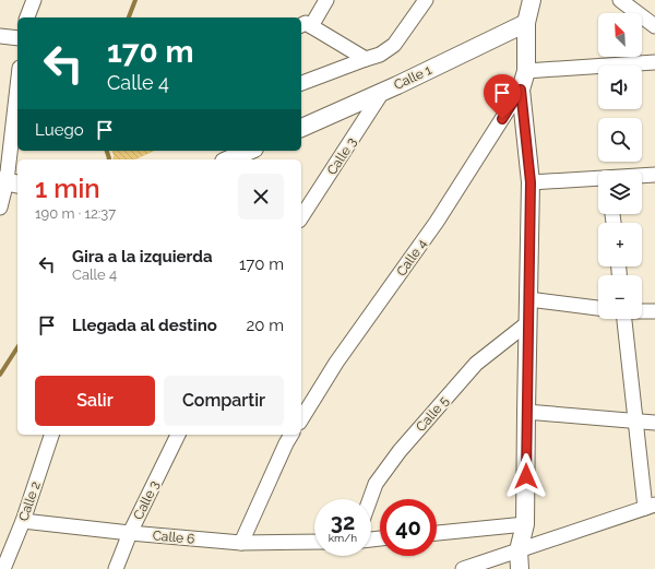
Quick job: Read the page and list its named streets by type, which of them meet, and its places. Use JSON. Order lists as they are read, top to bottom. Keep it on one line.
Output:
{"streets":{"street":["Calle 1","Calle 3","Calle 4","Calle 5","Calle 2","Calle 6"]},"crossings":[["Calle 1","Calle 3"],["Calle 3","Calle 6"],["Calle 2","Calle 6"]],"north":"top left","page":{"map_buttons":["+","−"],"turn":["170 m","Calle 4"],"then":"Luego","heading":["1 min","190 m · 12:37"],"list":[{"name":"Gira a la izquierda","note":"Calle 4","value":"170 m"},{"name":"Llegada al destino","value":"20 m"}],"buttons":["Salir","Compartir"],"speed":"32 km/h","limit":"40"}}
